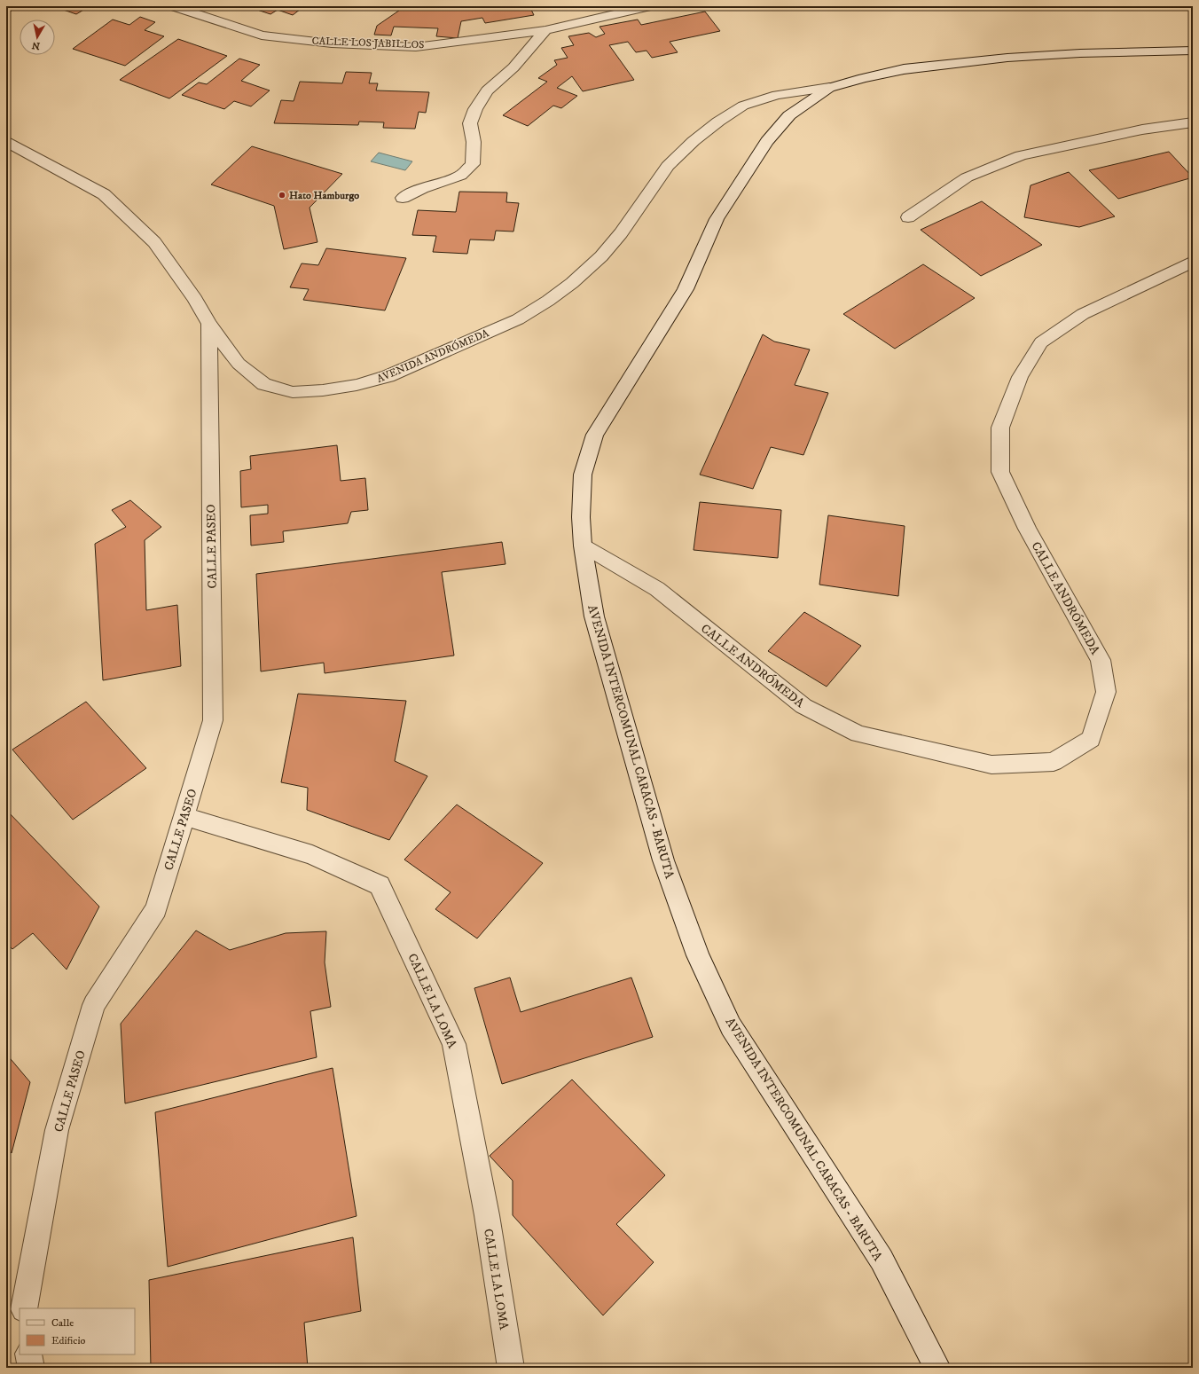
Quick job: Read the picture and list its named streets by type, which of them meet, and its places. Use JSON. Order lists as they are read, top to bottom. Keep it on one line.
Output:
{"streets":{"street":["CALLE LOS JABILLOS","AVENIDA ANDRÓMEDA","CALLE PASEO","CALLE ANDRÓMEDA","AVENIDA INTERCOMUNAL CARACAS - BARUTA","CALLE LA LOMA"]},"crossings":[["AVENIDA ANDRÓMEDA","CALLE PASEO"],["AVENIDA ANDRÓMEDA","AVENIDA INTERCOMUNAL CARACAS - BARUTA"],["CALLE PASEO","CALLE LA LOMA"],["CALLE ANDRÓMEDA","AVENIDA INTERCOMUNAL CARACAS - BARUTA"]],"places":["Hato Hamburgo"],"legend":["Calle","Edificio"],"north":"bottom"}
